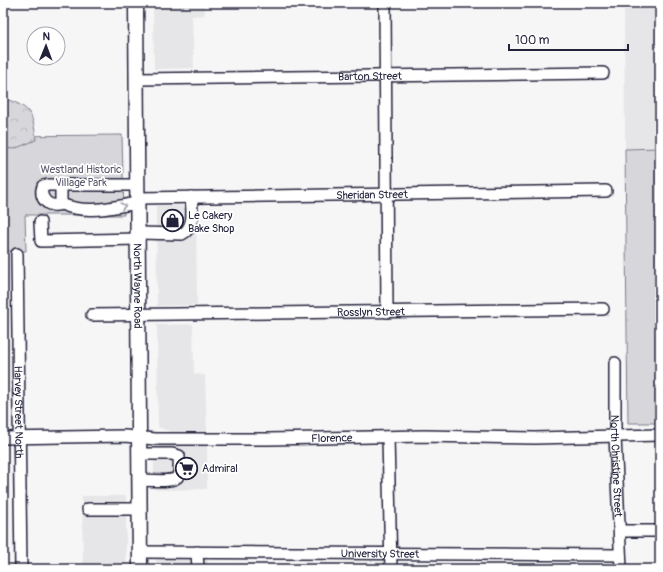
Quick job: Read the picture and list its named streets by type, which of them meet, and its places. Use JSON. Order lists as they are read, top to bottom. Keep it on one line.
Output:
{"streets":{"main road":["North Wayne Road"],"street":["Barton Street","Sheridan Street","Rosslyn Street","Harvey Street North","Florence","North Christine Street","University Street"]},"crossings":[["Barton Street","North Wayne Road"],["Sheridan Street","North Wayne Road"],["North Wayne Road","Rosslyn Street"],["North Wayne Road","Florence"],["North Wayne Road","University Street"],["Harvey Street North","Florence"],["Florence","North Christine Street"],["North Christine Street","University Street"]],"parks":["Westland Historic Village Park"],"places":{"shop":["Le Cakery Bake Shop"],"supermarket":["Admiral"]},"scale_bar":"100 m","north":"top"}
